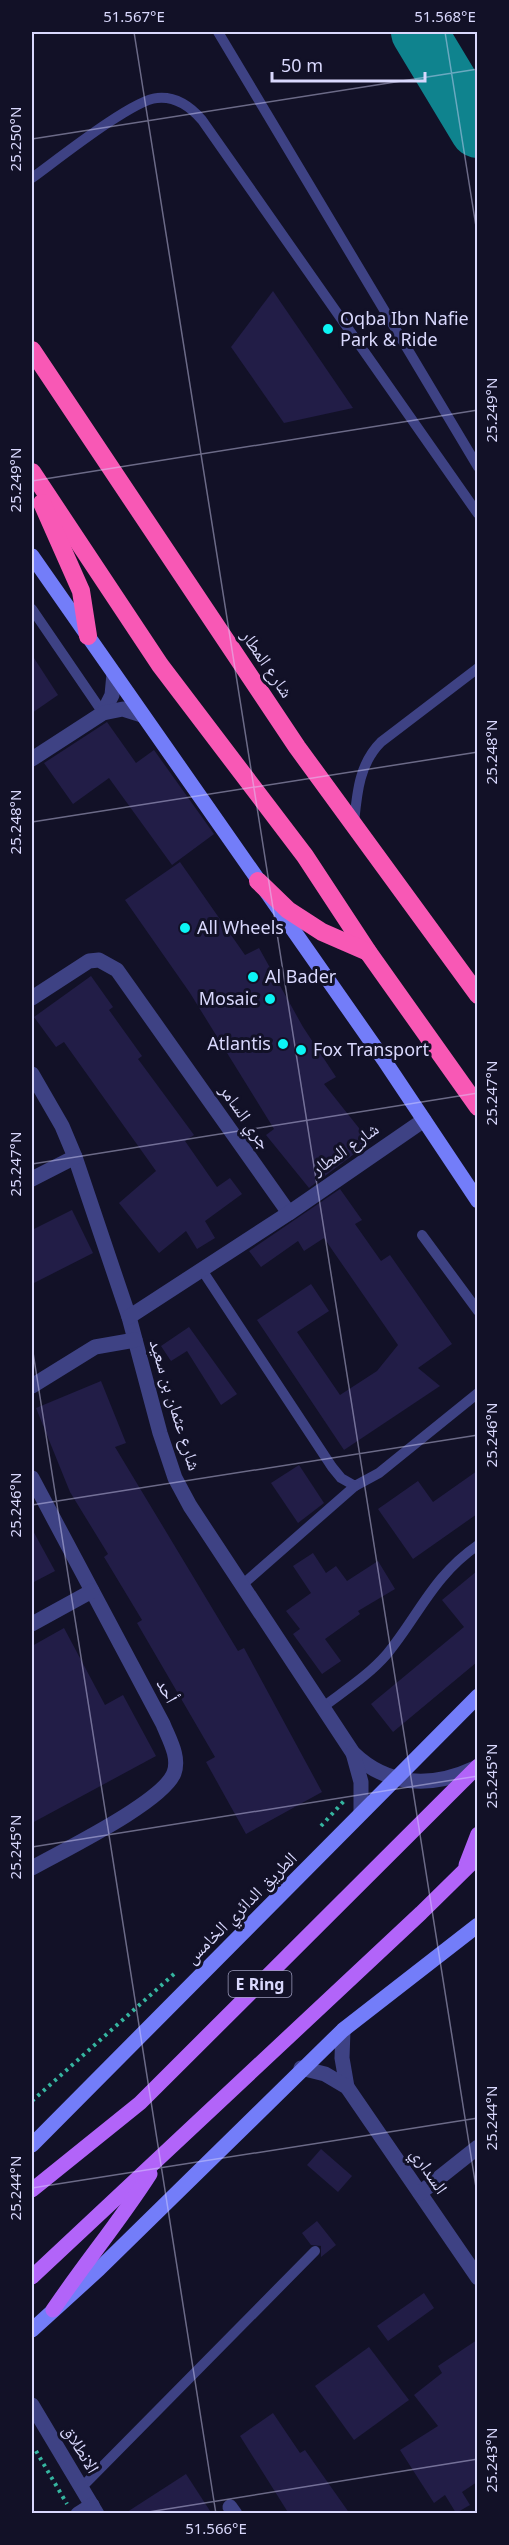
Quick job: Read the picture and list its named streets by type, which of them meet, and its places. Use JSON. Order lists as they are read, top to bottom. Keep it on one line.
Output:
{"streets":{"highway":["شارع المطار"],"main road":["E Ring"],"street":["جري السامر","شارع عثمان بن سعيد","أحد","الطريق الدائري الخامس","السداري","الانطلاق"]},"crossings":[["شارع المطار","جري السامر"],["شارع عثمان بن سعيد","الطريق الدائري الخامس"],["شارع عثمان بن سعيد","E Ring"]],"places":["Oqba Ibn Nafie Park & Ride","All Wheels","Al Bader","Mosaic","Atlantis","Fox Transport"],"scale_bar":"50 m","coordinates":["51.567°E","51.568°E","25.250°N","25.249°N","25.248°N","25.247°N","25.246°N","25.245°N","25.244°N","25.243°N","51.566°E"]}
